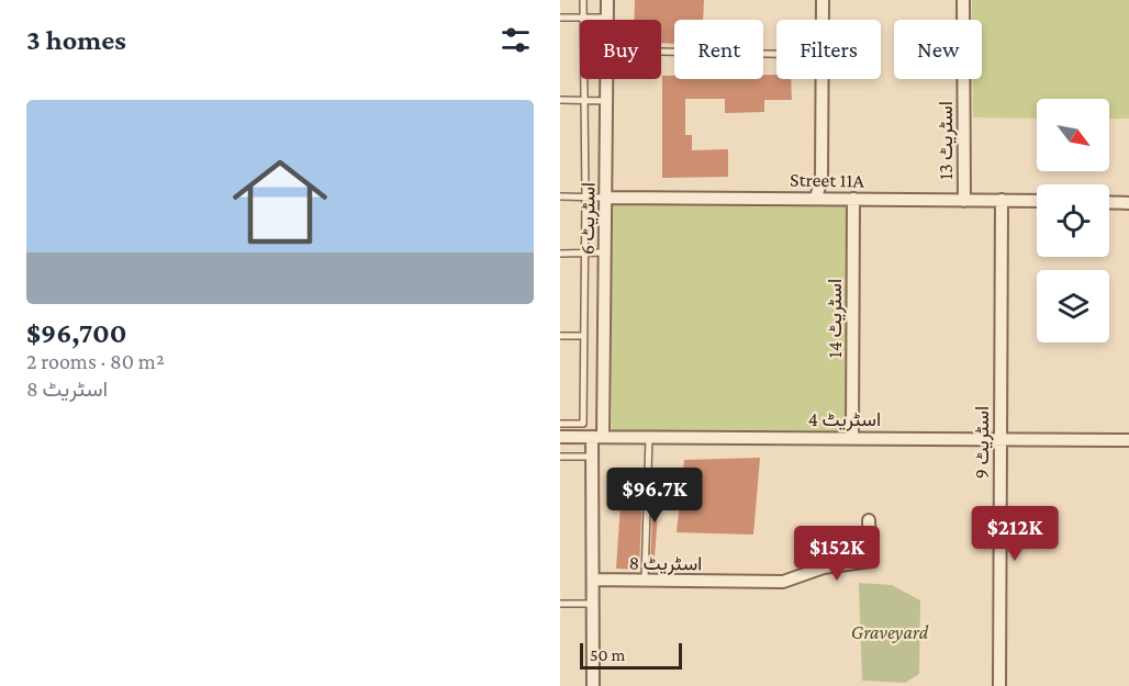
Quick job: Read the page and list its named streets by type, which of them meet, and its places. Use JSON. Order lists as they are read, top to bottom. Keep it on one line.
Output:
{"streets":{"street":["اسٹریٹ 13","Street 11A","اسٹریٹ 6","اسٹریٹ 14","اسٹریٹ 4","اسٹریٹ 9","اسٹریٹ 8"]},"crossings":[["اسٹریٹ 13","Street 11A"],["Street 11A","اسٹریٹ 6"],["Street 11A","اسٹریٹ 14"],["Street 11A","اسٹریٹ 9"],["اسٹریٹ 6","اسٹریٹ 4"],["اسٹریٹ 6","اسٹریٹ 8"],["اسٹریٹ 14","اسٹریٹ 4"],["اسٹریٹ 4","اسٹریٹ 9"]],"parks":["Graveyard"],"scale_bar":"50 m","north":"bottom right","page":{"heading":"3 homes","chip":["Buy","Rent","Filters","New"],"list":[{"name":"$96,700","note":"2 rooms · 80 m² · اسٹریٹ 8"}],"price":["$96.7K","$212K","$152K"],"scale":"50 m"}}
